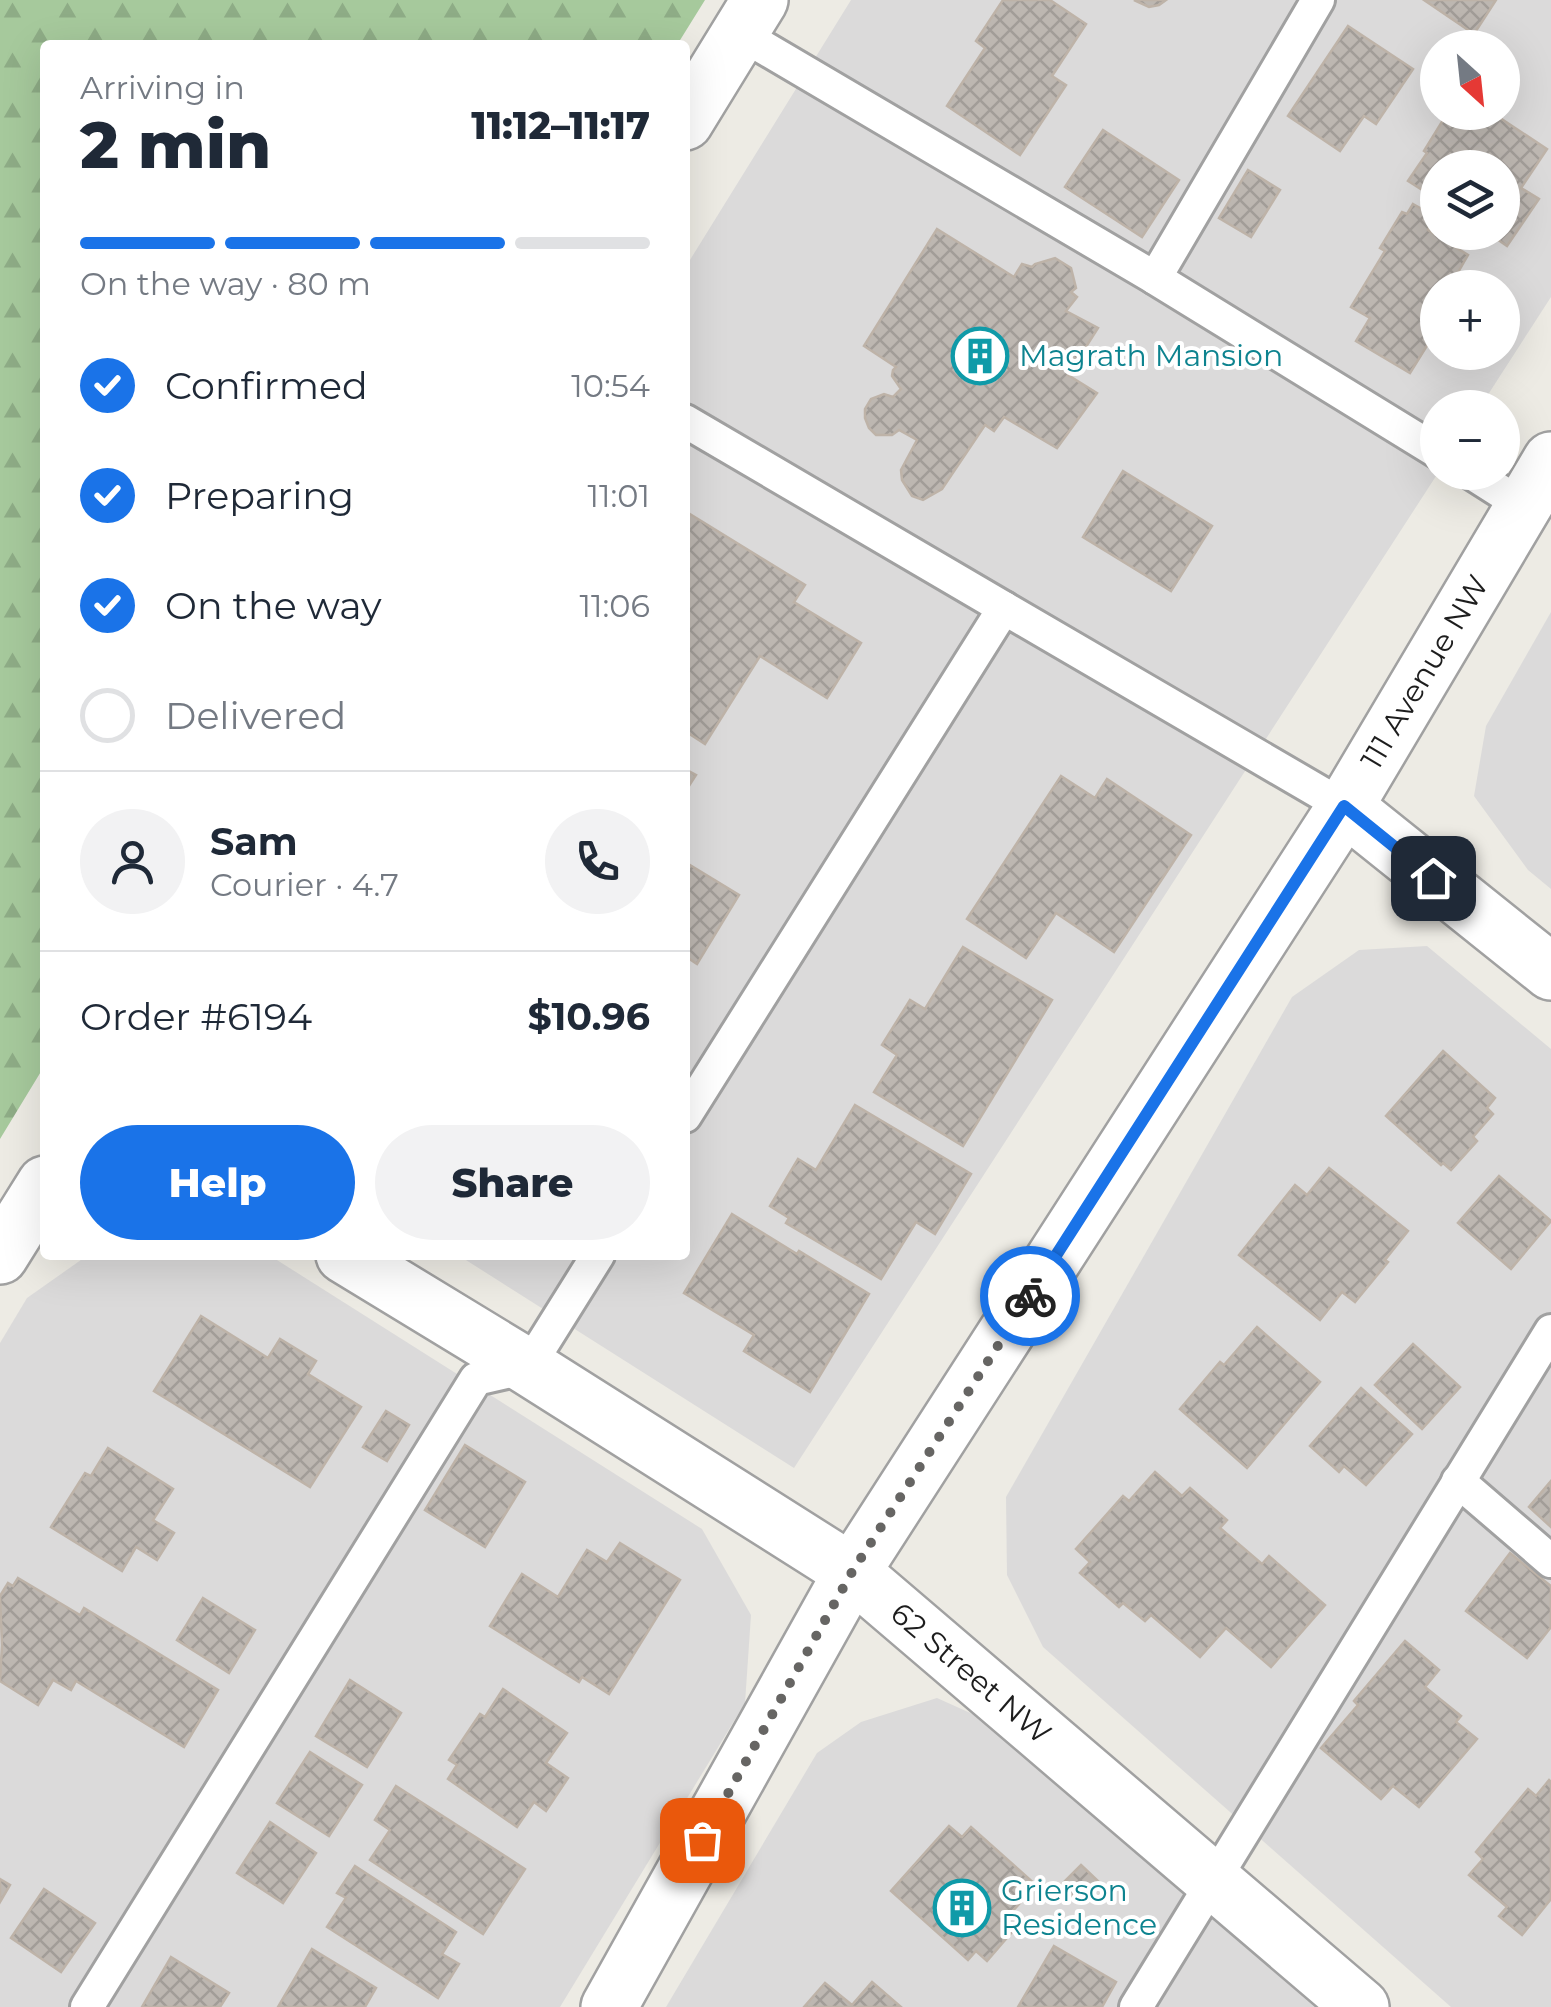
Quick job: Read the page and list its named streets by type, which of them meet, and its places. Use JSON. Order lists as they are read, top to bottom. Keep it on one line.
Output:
{"streets":{"street":["111 Avenue NW","62 Street NW"]},"crossings":[["111 Avenue NW","62 Street NW"]],"places":{"building":["Magrath Mansion","Grierson Residence"]},"north":"bottom right","page":{"map_buttons":["+","−"],"heading":["2 min","Arriving in","11:12–11:17"],"panel":["Sam","Courier · 4.7","Order #6194","$10.96"],"bar":"On the way · 80 m","list":[["Confirmed","10:54"],["Preparing","11:01"],["On the way","11:06"],"Delivered"],"buttons":["Help","Share"]}}
